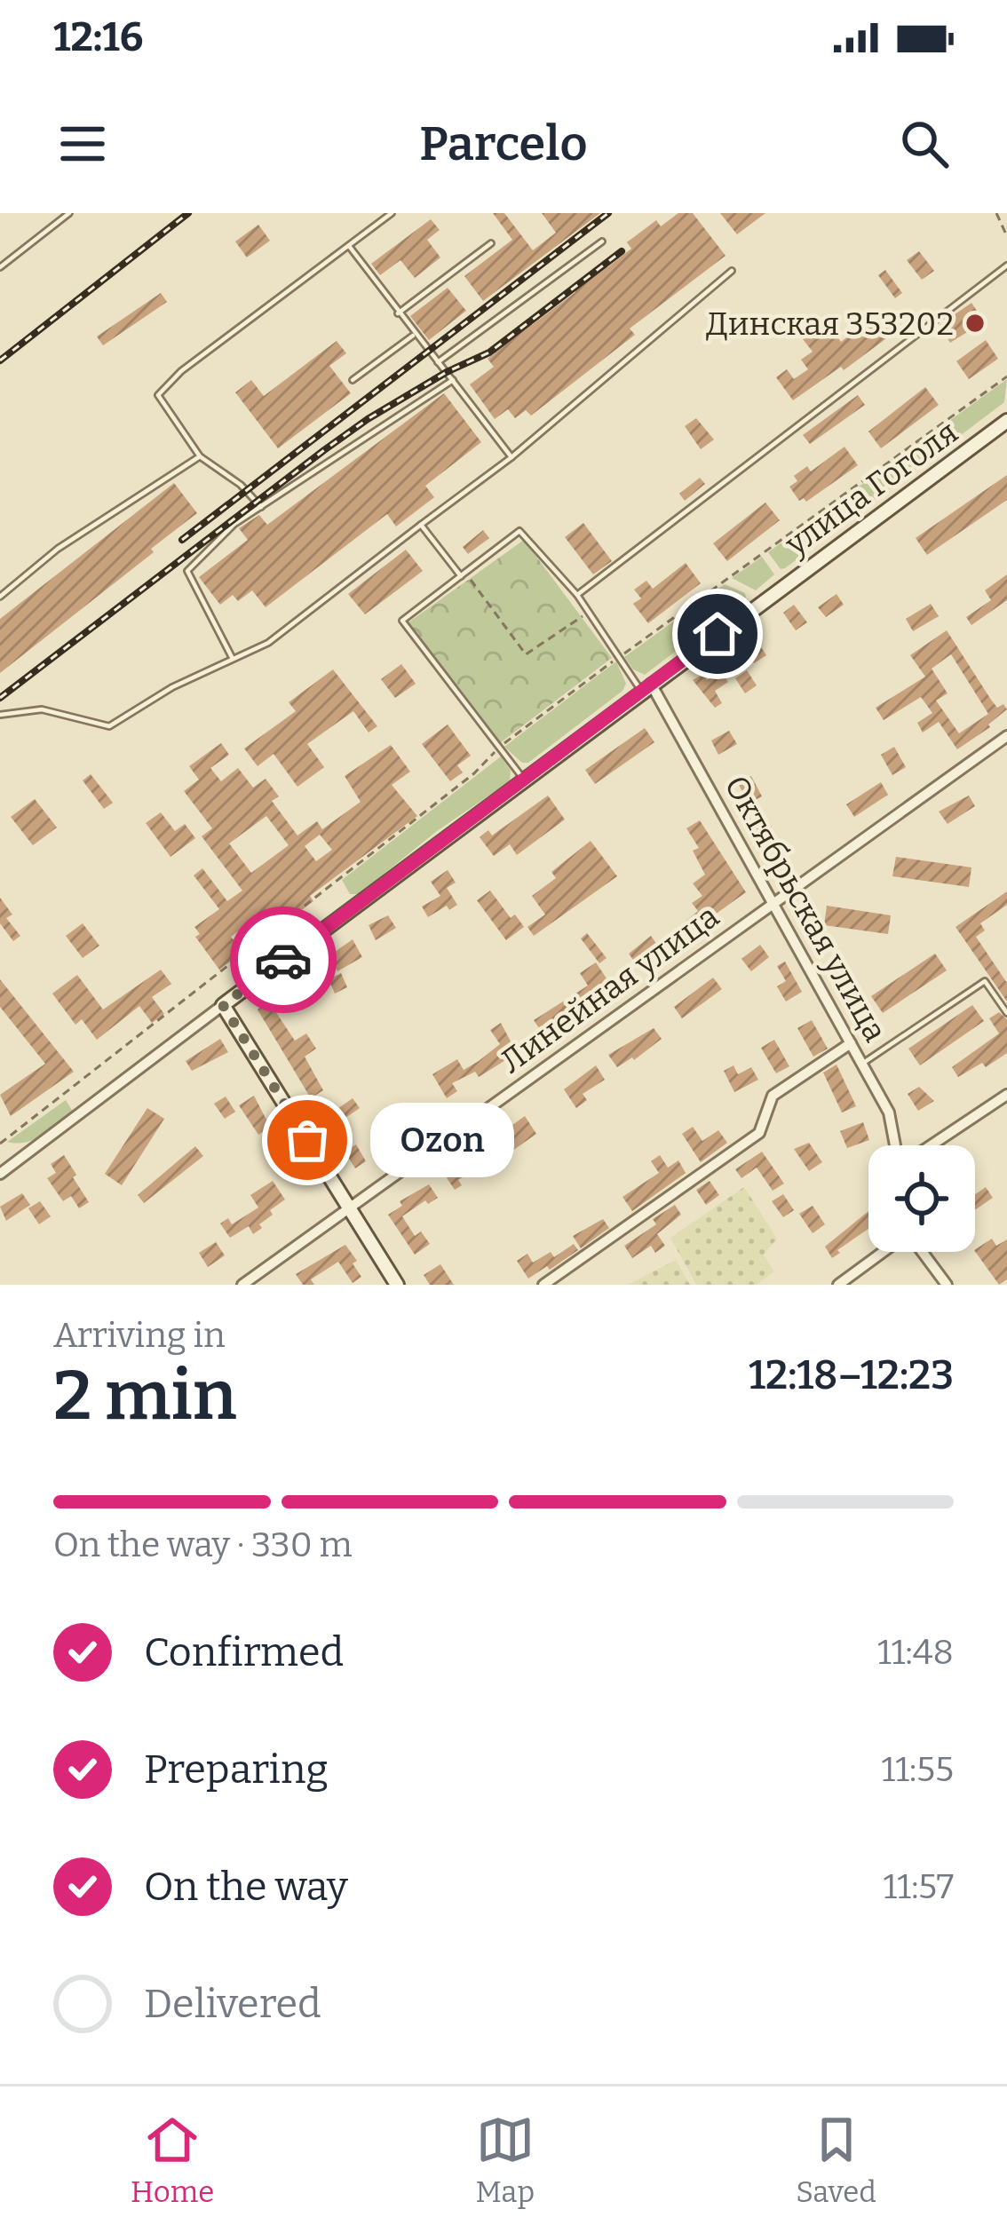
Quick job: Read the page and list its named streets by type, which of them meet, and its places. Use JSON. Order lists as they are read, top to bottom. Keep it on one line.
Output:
{"streets":{"street":["улица Гоголя","Октябрьская улица","Линейная улица"]},"crossings":[["улица Гоголя","Октябрьская улица"],["Октябрьская улица","Линейная улица"]],"places":["Динская 353202","Ozon"],"page":{"status":"12:16","header":"Parcelo","bubble":"Ozon","heading":["2 min","Arriving in","12:18–12:23"],"bar":"On the way · 330 m","list":[["Confirmed","11:48"],["Preparing","11:55"],["On the way","11:57"],"Delivered"],"tabs":["Home","Map","Saved"]}}
